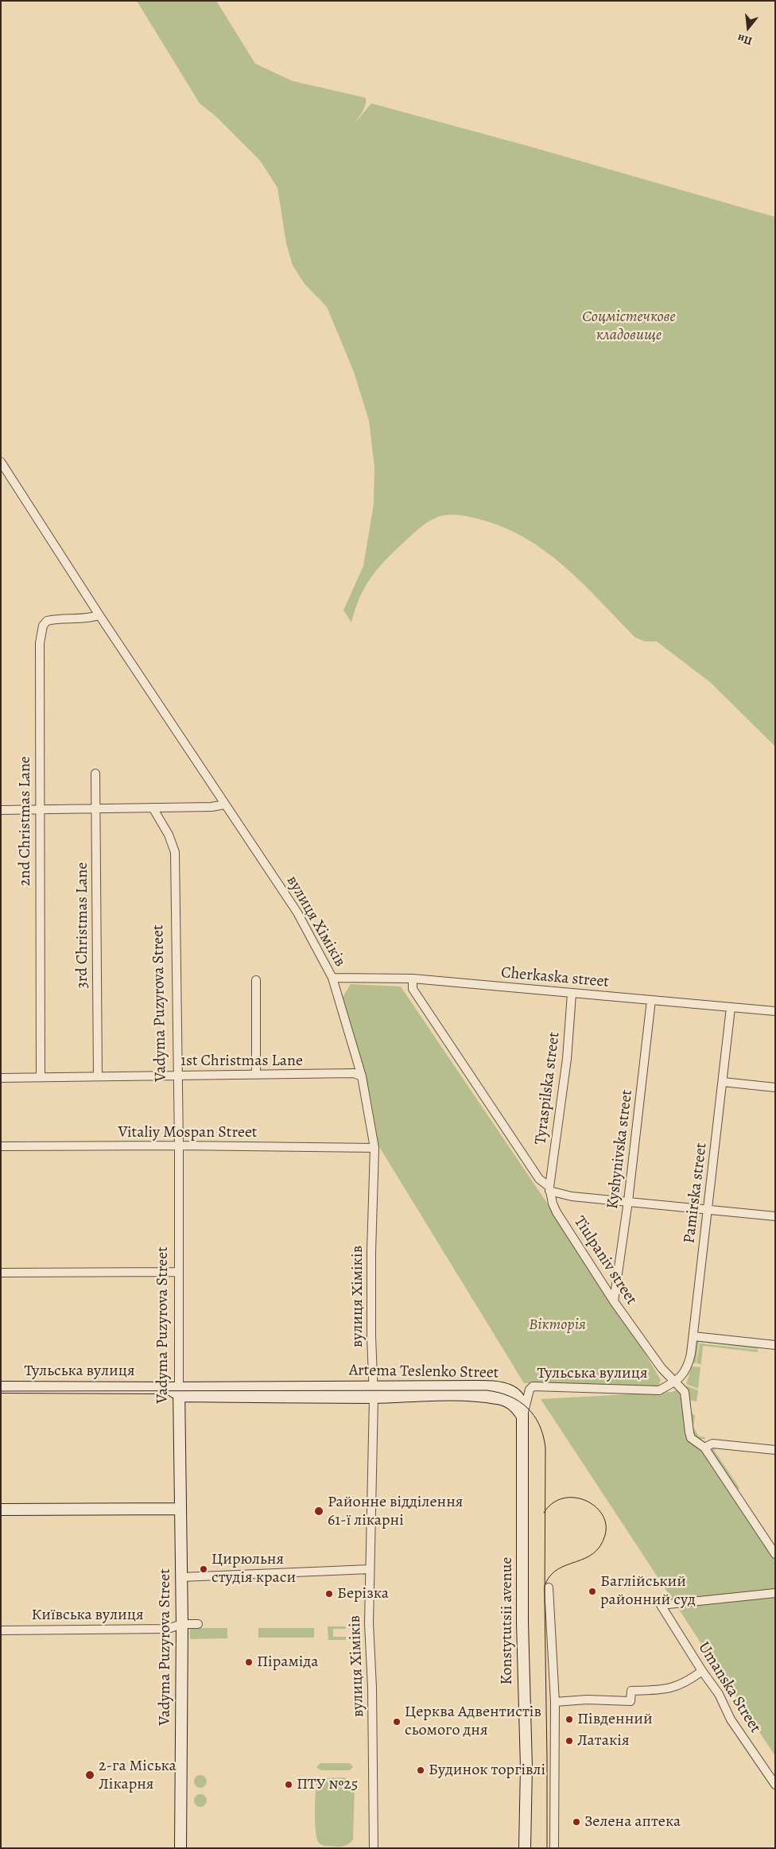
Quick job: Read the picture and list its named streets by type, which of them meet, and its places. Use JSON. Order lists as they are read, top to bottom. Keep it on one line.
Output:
{"streets":{"street":["2nd Christmas Lane","вулиця Хіміків","3rd Christmas Lane","Cherkaska street","Vadyma Puzyrova Street","1st Christmas Lane","Tyraspilska street","Vitaliy Mospan Street","Kyshynivska street","Pamirska street","Tiulpaniv street","Тульська вулиця","Artema Teslenko Street","Київська вулиця","Konstytutsii avenue","Umanska Street"]},"crossings":[["2nd Christmas Lane","вулиця Хіміків"],["2nd Christmas Lane","1st Christmas Lane"],["вулиця Хіміків","Cherkaska street"],["вулиця Хіміків","1st Christmas Lane"],["вулиця Хіміків","Vitaliy Mospan Street"],["вулиця Хіміків","Artema Teslenko Street"],["3rd Christmas Lane","1st Christmas Lane"],["Cherkaska street","Tyraspilska street"],["Cherkaska street","Kyshynivska street"],["Cherkaska street","Pamirska street"],["Cherkaska street","Tiulpaniv street"],["Vadyma Puzyrova Street","1st Christmas Lane"],["Vadyma Puzyrova Street","Vitaliy Mospan Street"],["Vadyma Puzyrova Street","Тульська вулиця"],["Vadyma Puzyrova Street","Artema Teslenko Street"],["Vadyma Puzyrova Street","Київська вулиця"],["Tyraspilska street","Tiulpaniv street"],["Kyshynivska street","Tiulpaniv street"],["Pamirska street","Tiulpaniv street"],["Pamirska street","Тульська вулиця"],["Tiulpaniv street","Тульська вулиця"],["Тульська вулиця","Artema Teslenko Street"],["Тульська вулиця","Konstytutsii avenue"],["Artema Teslenko Street","Konstytutsii avenue"]],"parks":["Соцмістечкове кладовище","Вікторія"],"places":["Районне відділення 61-ї лікарні","Цирюльня студія краси","Баглійський районний суд","Берізка","Піраміда","Південний","Церква Адвентистів сьомого дня","Латакія","Будинок торгівлі","2-га Міська Лікарня","ПТУ №25","Зелена аптека"],"north":"bottom"}
